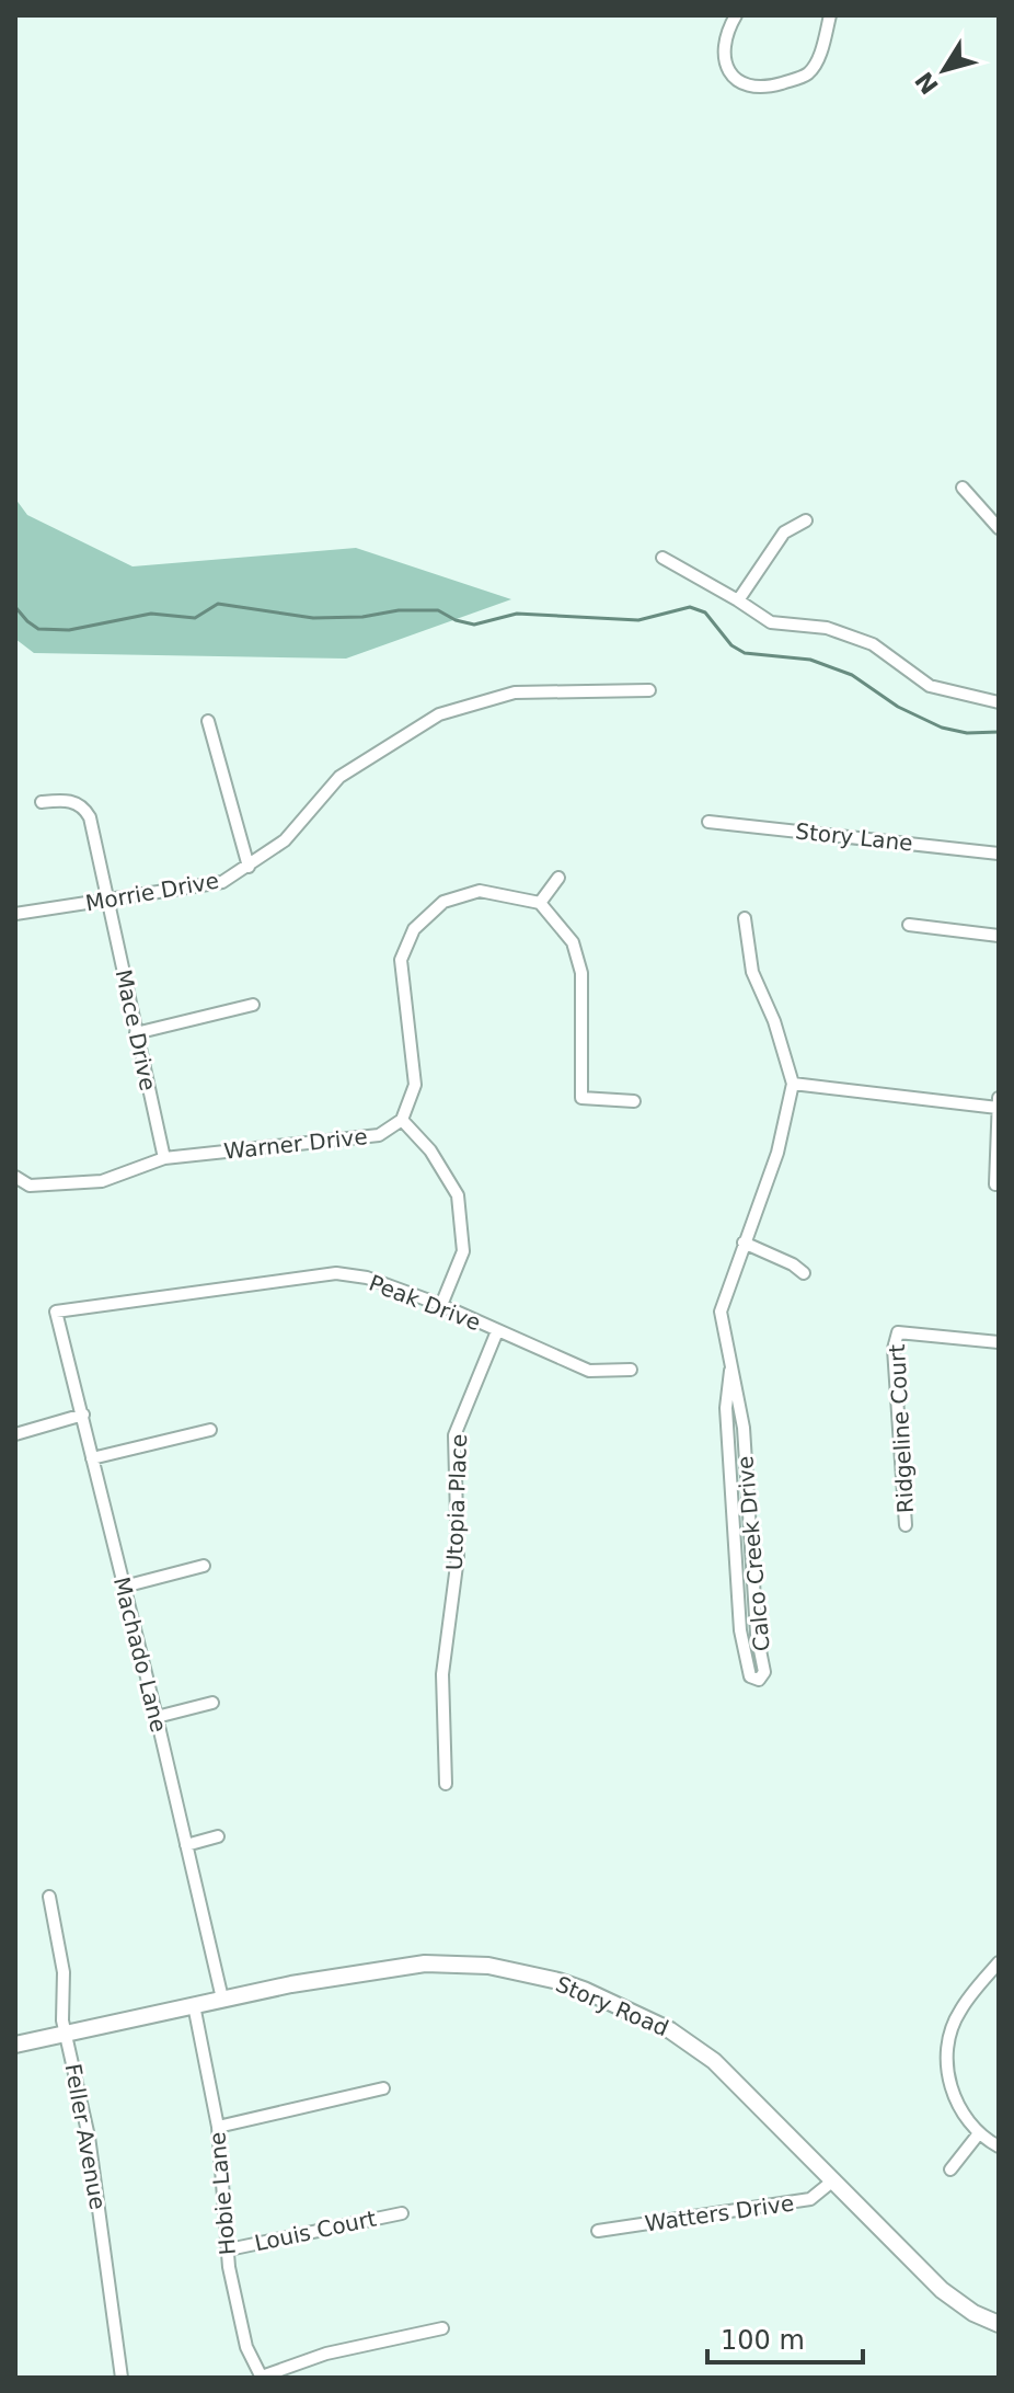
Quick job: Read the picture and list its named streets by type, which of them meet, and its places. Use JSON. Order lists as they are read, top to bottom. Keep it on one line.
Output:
{"streets":{"street":["Story Lane","Morrie Drive","Mace Drive","Warner Drive","Peak Drive","Ridgeline Court","Utopia Place","Calco Creek Drive","Machado Lane","Story Road","Feller Avenue","Hobie Lane","Watters Drive","Louis Court"]},"crossings":[["Morrie Drive","Mace Drive"],["Mace Drive","Warner Drive"],["Peak Drive","Utopia Place"],["Peak Drive","Machado Lane"],["Machado Lane","Story Road"],["Story Road","Feller Avenue"],["Story Road","Hobie Lane"],["Story Road","Watters Drive"],["Hobie Lane","Louis Court"]],"scale_bar":"100 m","north":"bottom left"}
